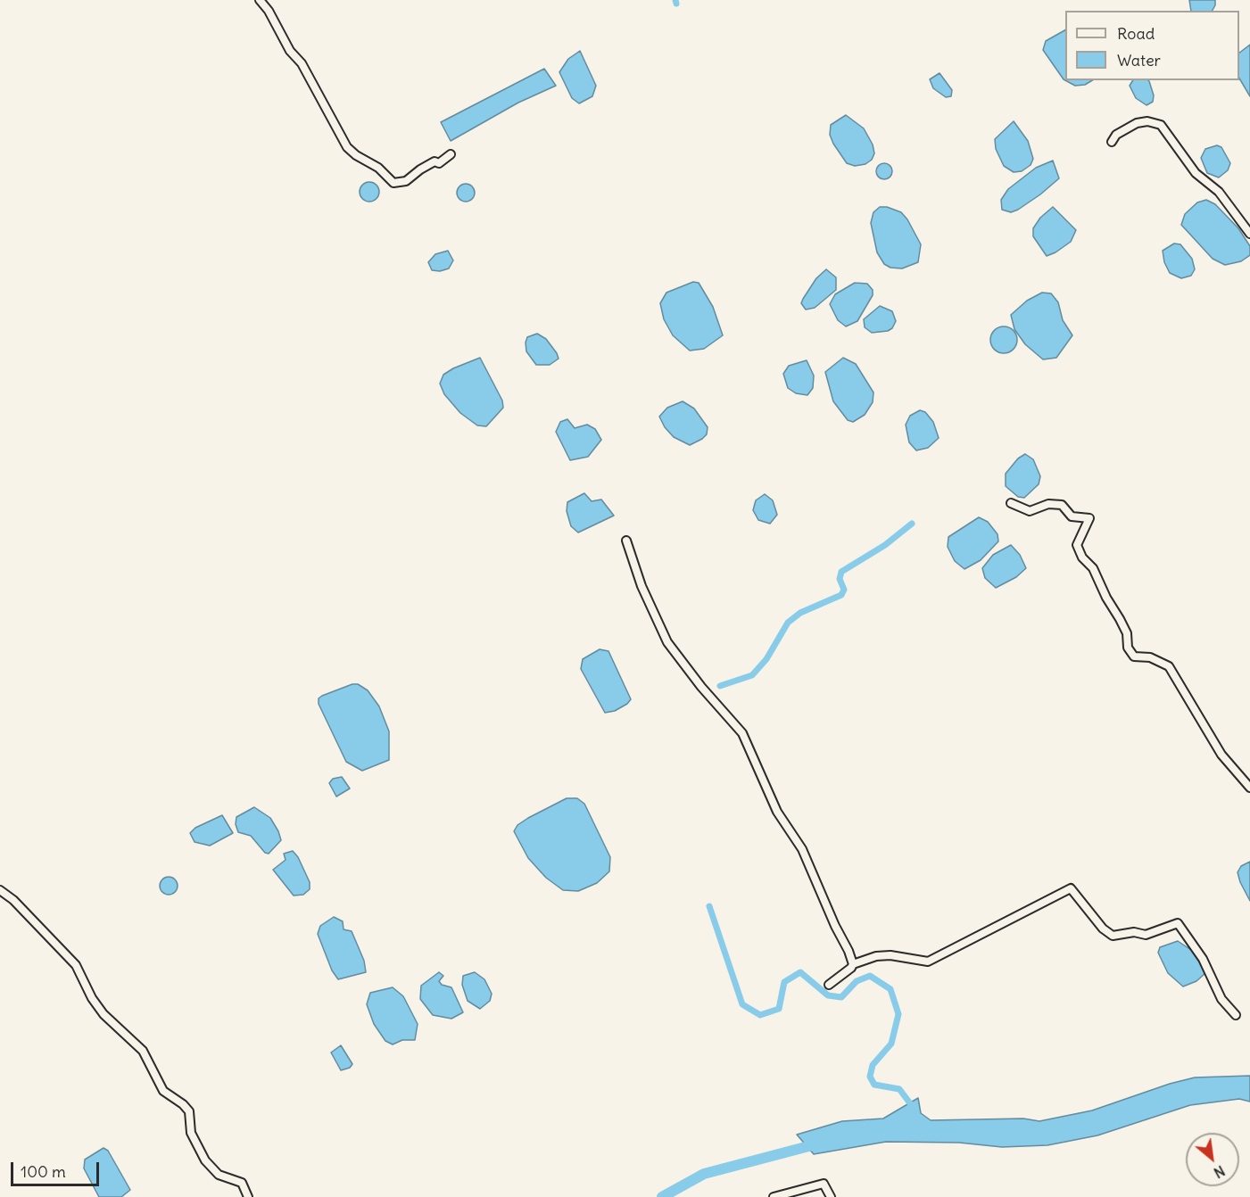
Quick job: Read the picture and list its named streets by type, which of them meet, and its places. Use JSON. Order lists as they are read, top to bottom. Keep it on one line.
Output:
{"legend":["Road","Water"],"scale_bar":"100 m","north":"bottom right"}
